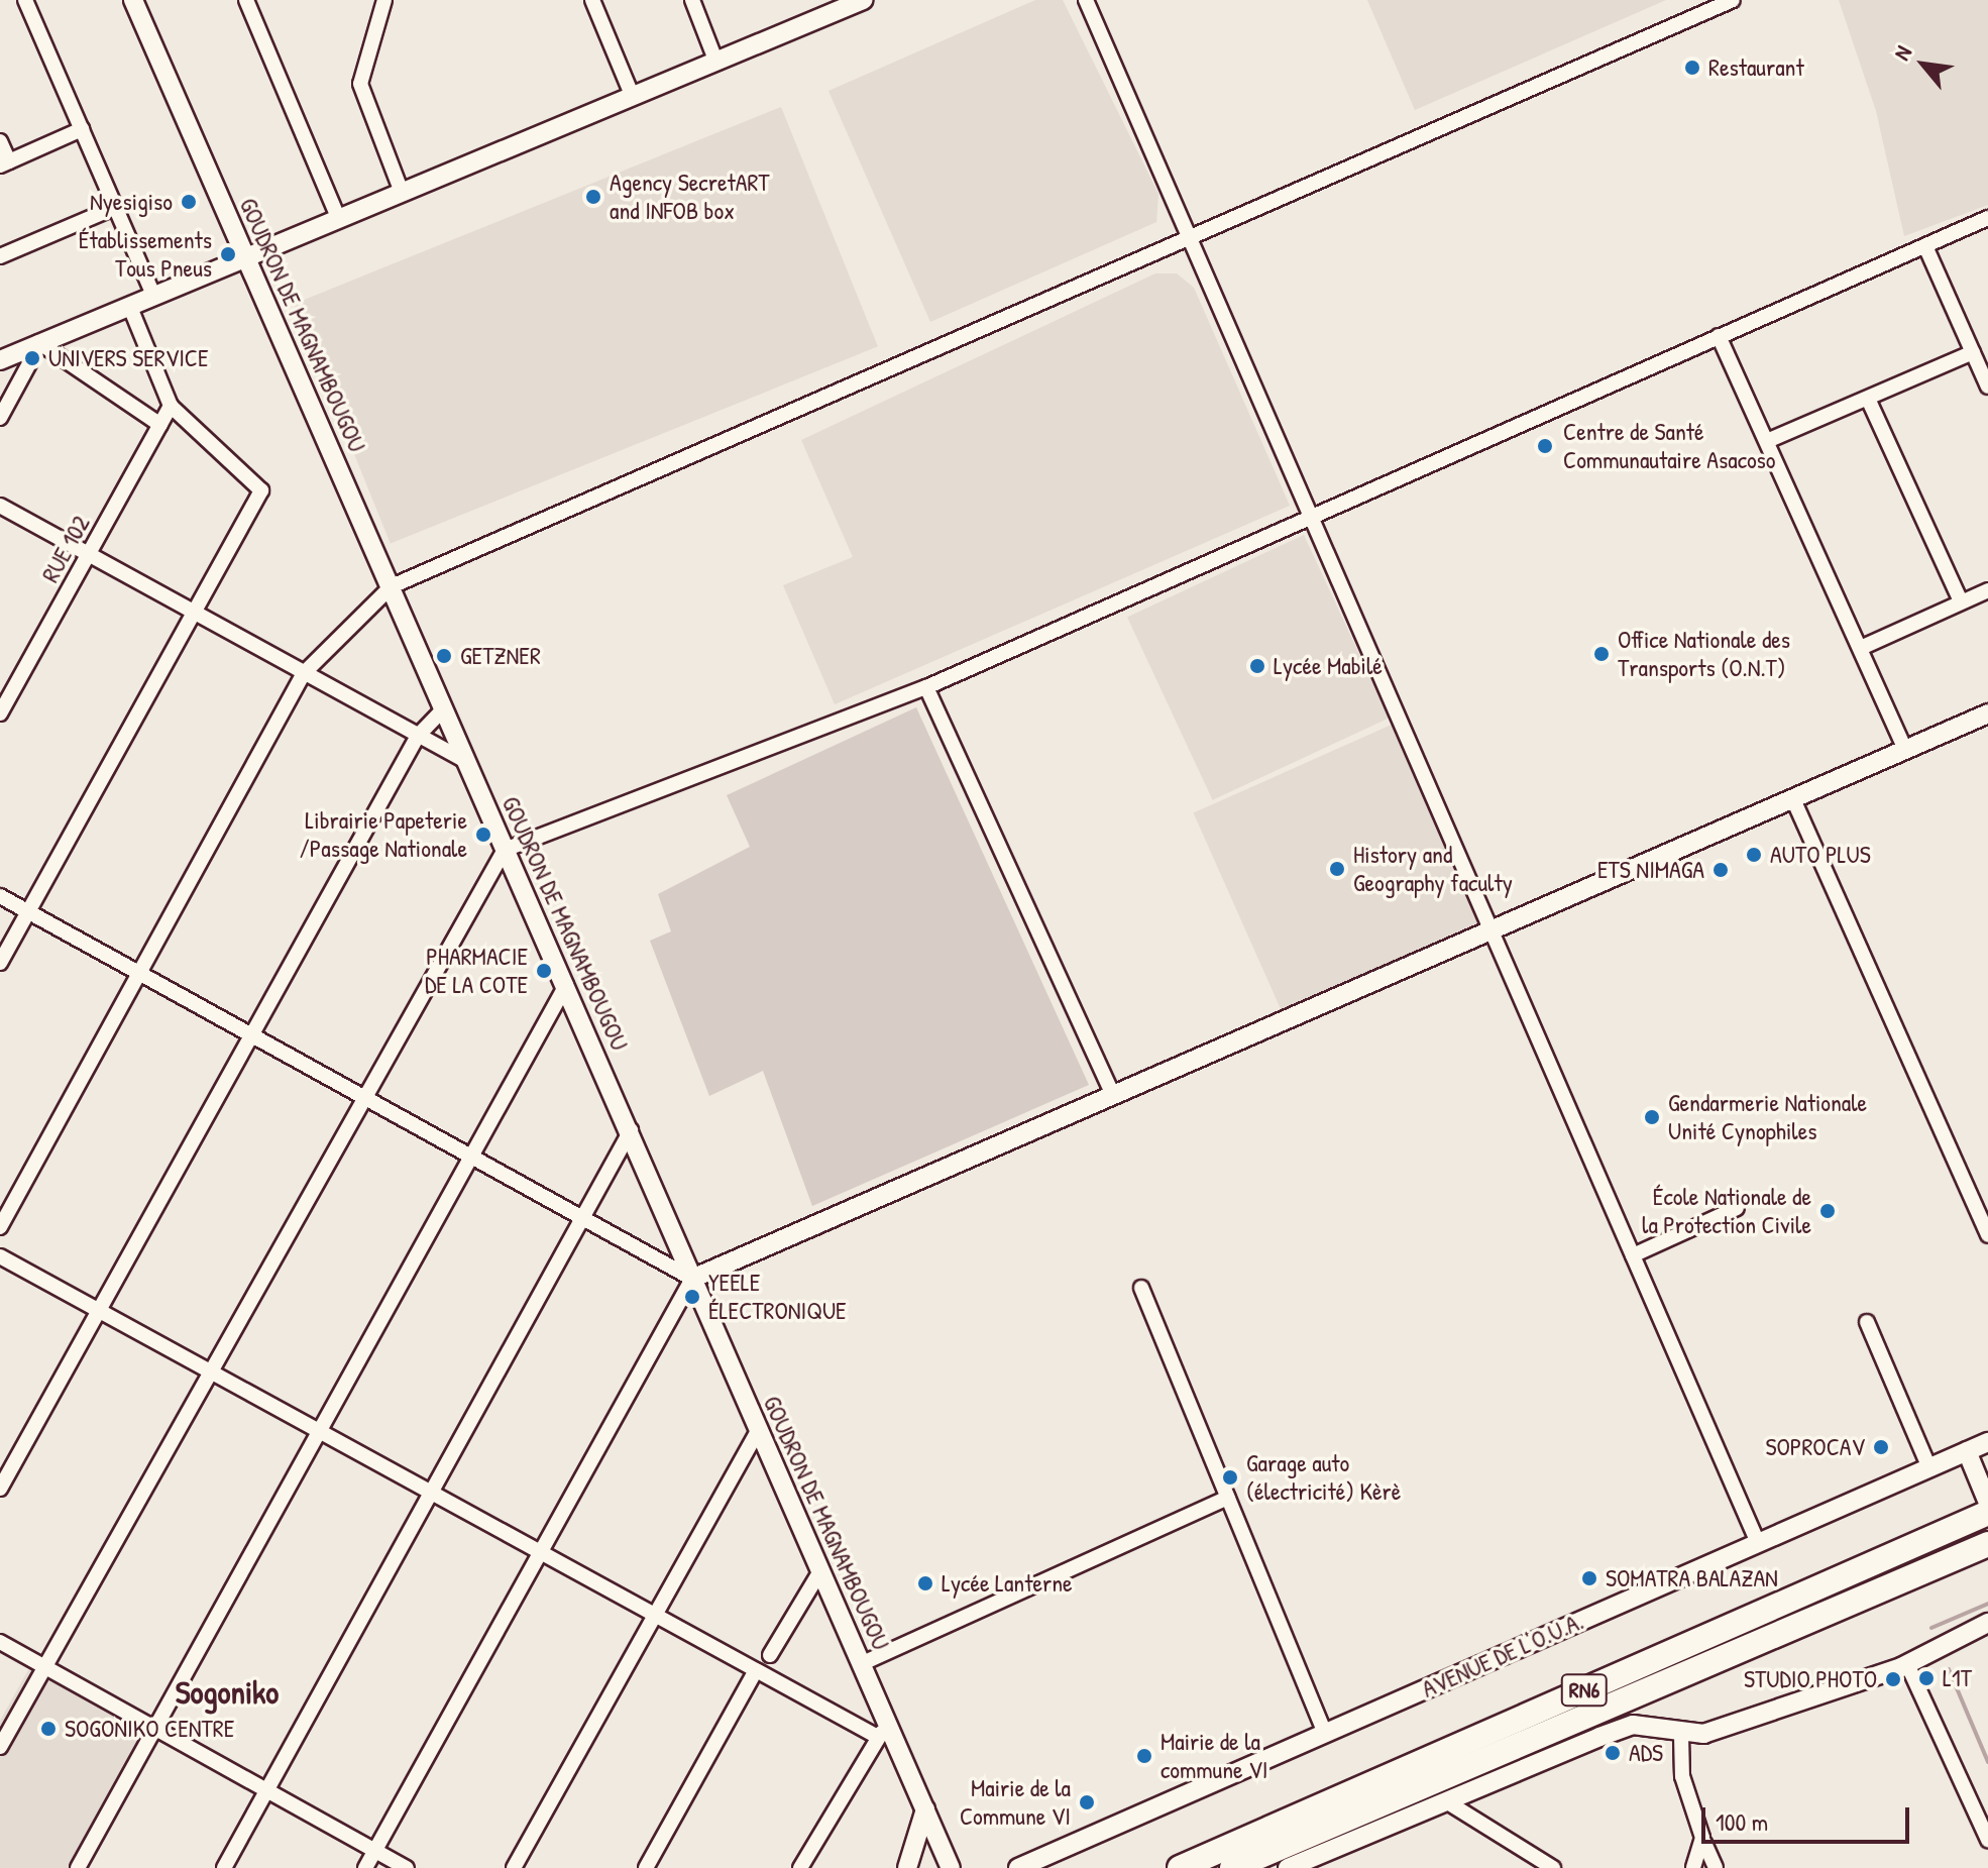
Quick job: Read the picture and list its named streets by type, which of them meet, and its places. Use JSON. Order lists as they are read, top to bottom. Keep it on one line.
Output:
{"streets":{"highway":["RN6"],"street":["GOUDRON DE MAGNAMBOUGOU","RUE 102","AVENUE DE L'O.U.A."]},"districts":["Sogoniko"],"places":["Restaurant","Agency SecretART and INFOB box","Nyesigiso","Établissements Tous Pneus","UNIVERS SERVICE","Centre de Santé Communautaire Asacoso","Office Nationale des Transports (O.N.T)","GETZNER","Lycée Mabilé","Librairie Papeterie /Passage Nationale","AUTO PLUS","History and Geography faculty","ETS NIMAGA","PHARMACIE DE LA COTE","Gendarmerie Nationale Unité Cynophiles","École Nationale de la Protection Civile","YEELE ÉLECTRONIQUE","SOPROCAV","Garage auto (électricité) Kèrè","SOMATRA BALAZAN","Lycée Lanterne","L1T","STUDIO PHOTO","SOGONIKO CENTRE","ADS","Mairie de la commune VI","Mairie de la Commune VI"],"scale_bar":"100 m","north":"top left"}
